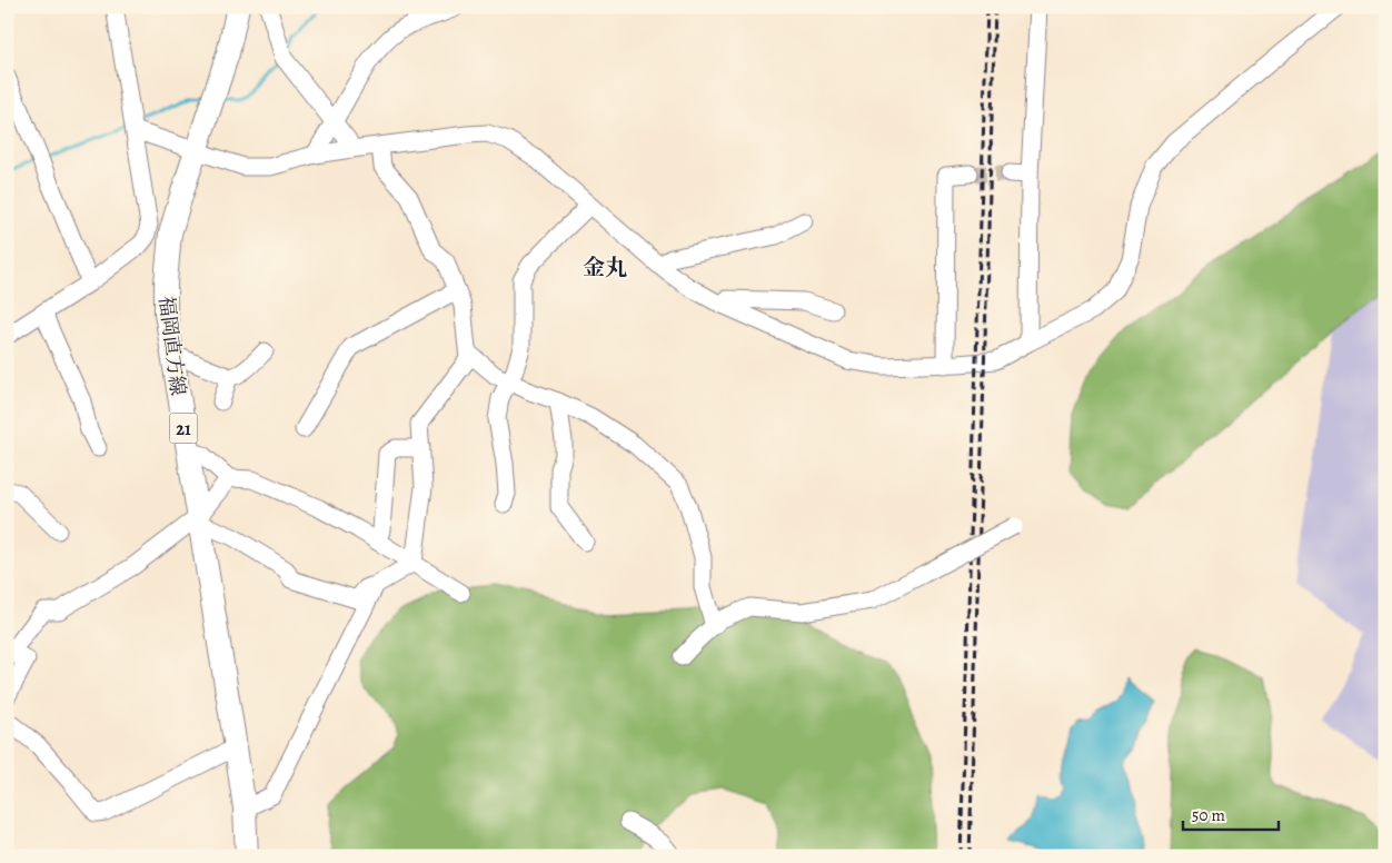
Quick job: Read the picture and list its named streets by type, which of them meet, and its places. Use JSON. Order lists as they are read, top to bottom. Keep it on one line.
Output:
{"streets":{"main road":["福岡直方線","21"]},"districts":["金丸"],"scale_bar":"50 m"}
